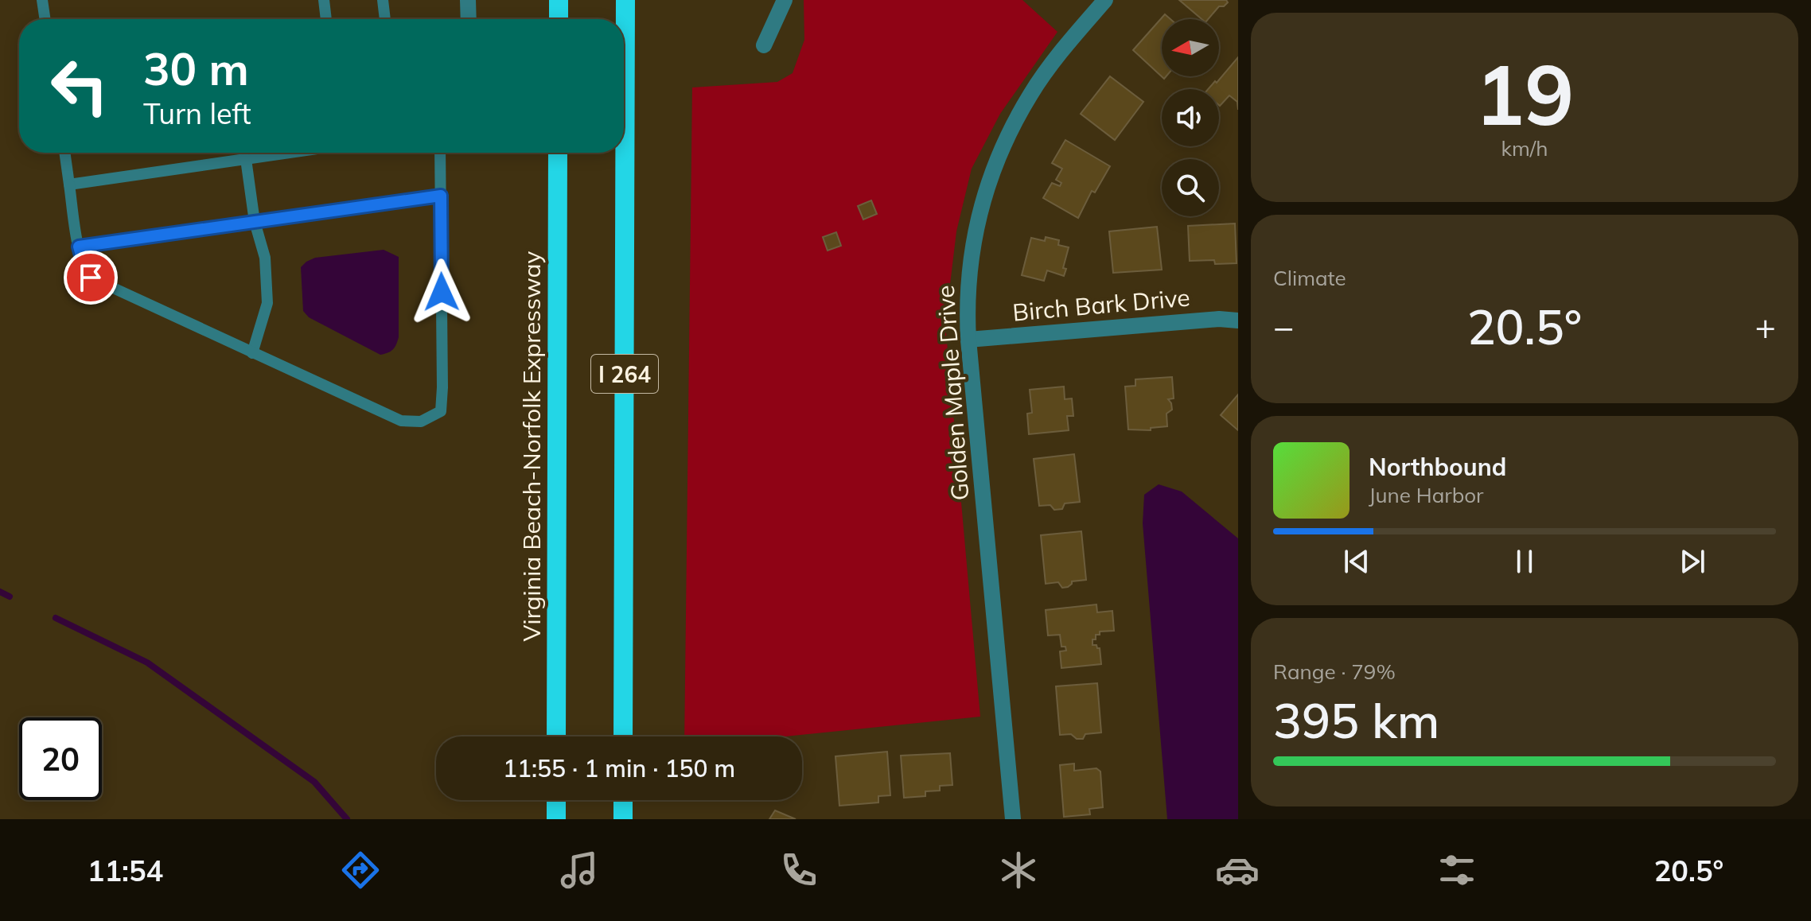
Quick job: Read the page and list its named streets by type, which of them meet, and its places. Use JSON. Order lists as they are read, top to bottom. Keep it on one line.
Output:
{"streets":{"highway":["I 264","Virginia Beach-Norfolk Expressway"],"street":["Birch Bark Drive","Golden Maple Drive"]},"crossings":[["Birch Bark Drive","Golden Maple Drive"]],"north":"left","page":{"tile":[["19","km/h"],"Climate",["Range · 79%","395 km"]],"turn":["30 m","Turn left"],"heat":["−","20.5°","+"],"song":["Northbound","June Harbor"],"limit":"20","trip":"11:55 · 1 min · 150 m","tabs":["11:54","20.5°"]}}
